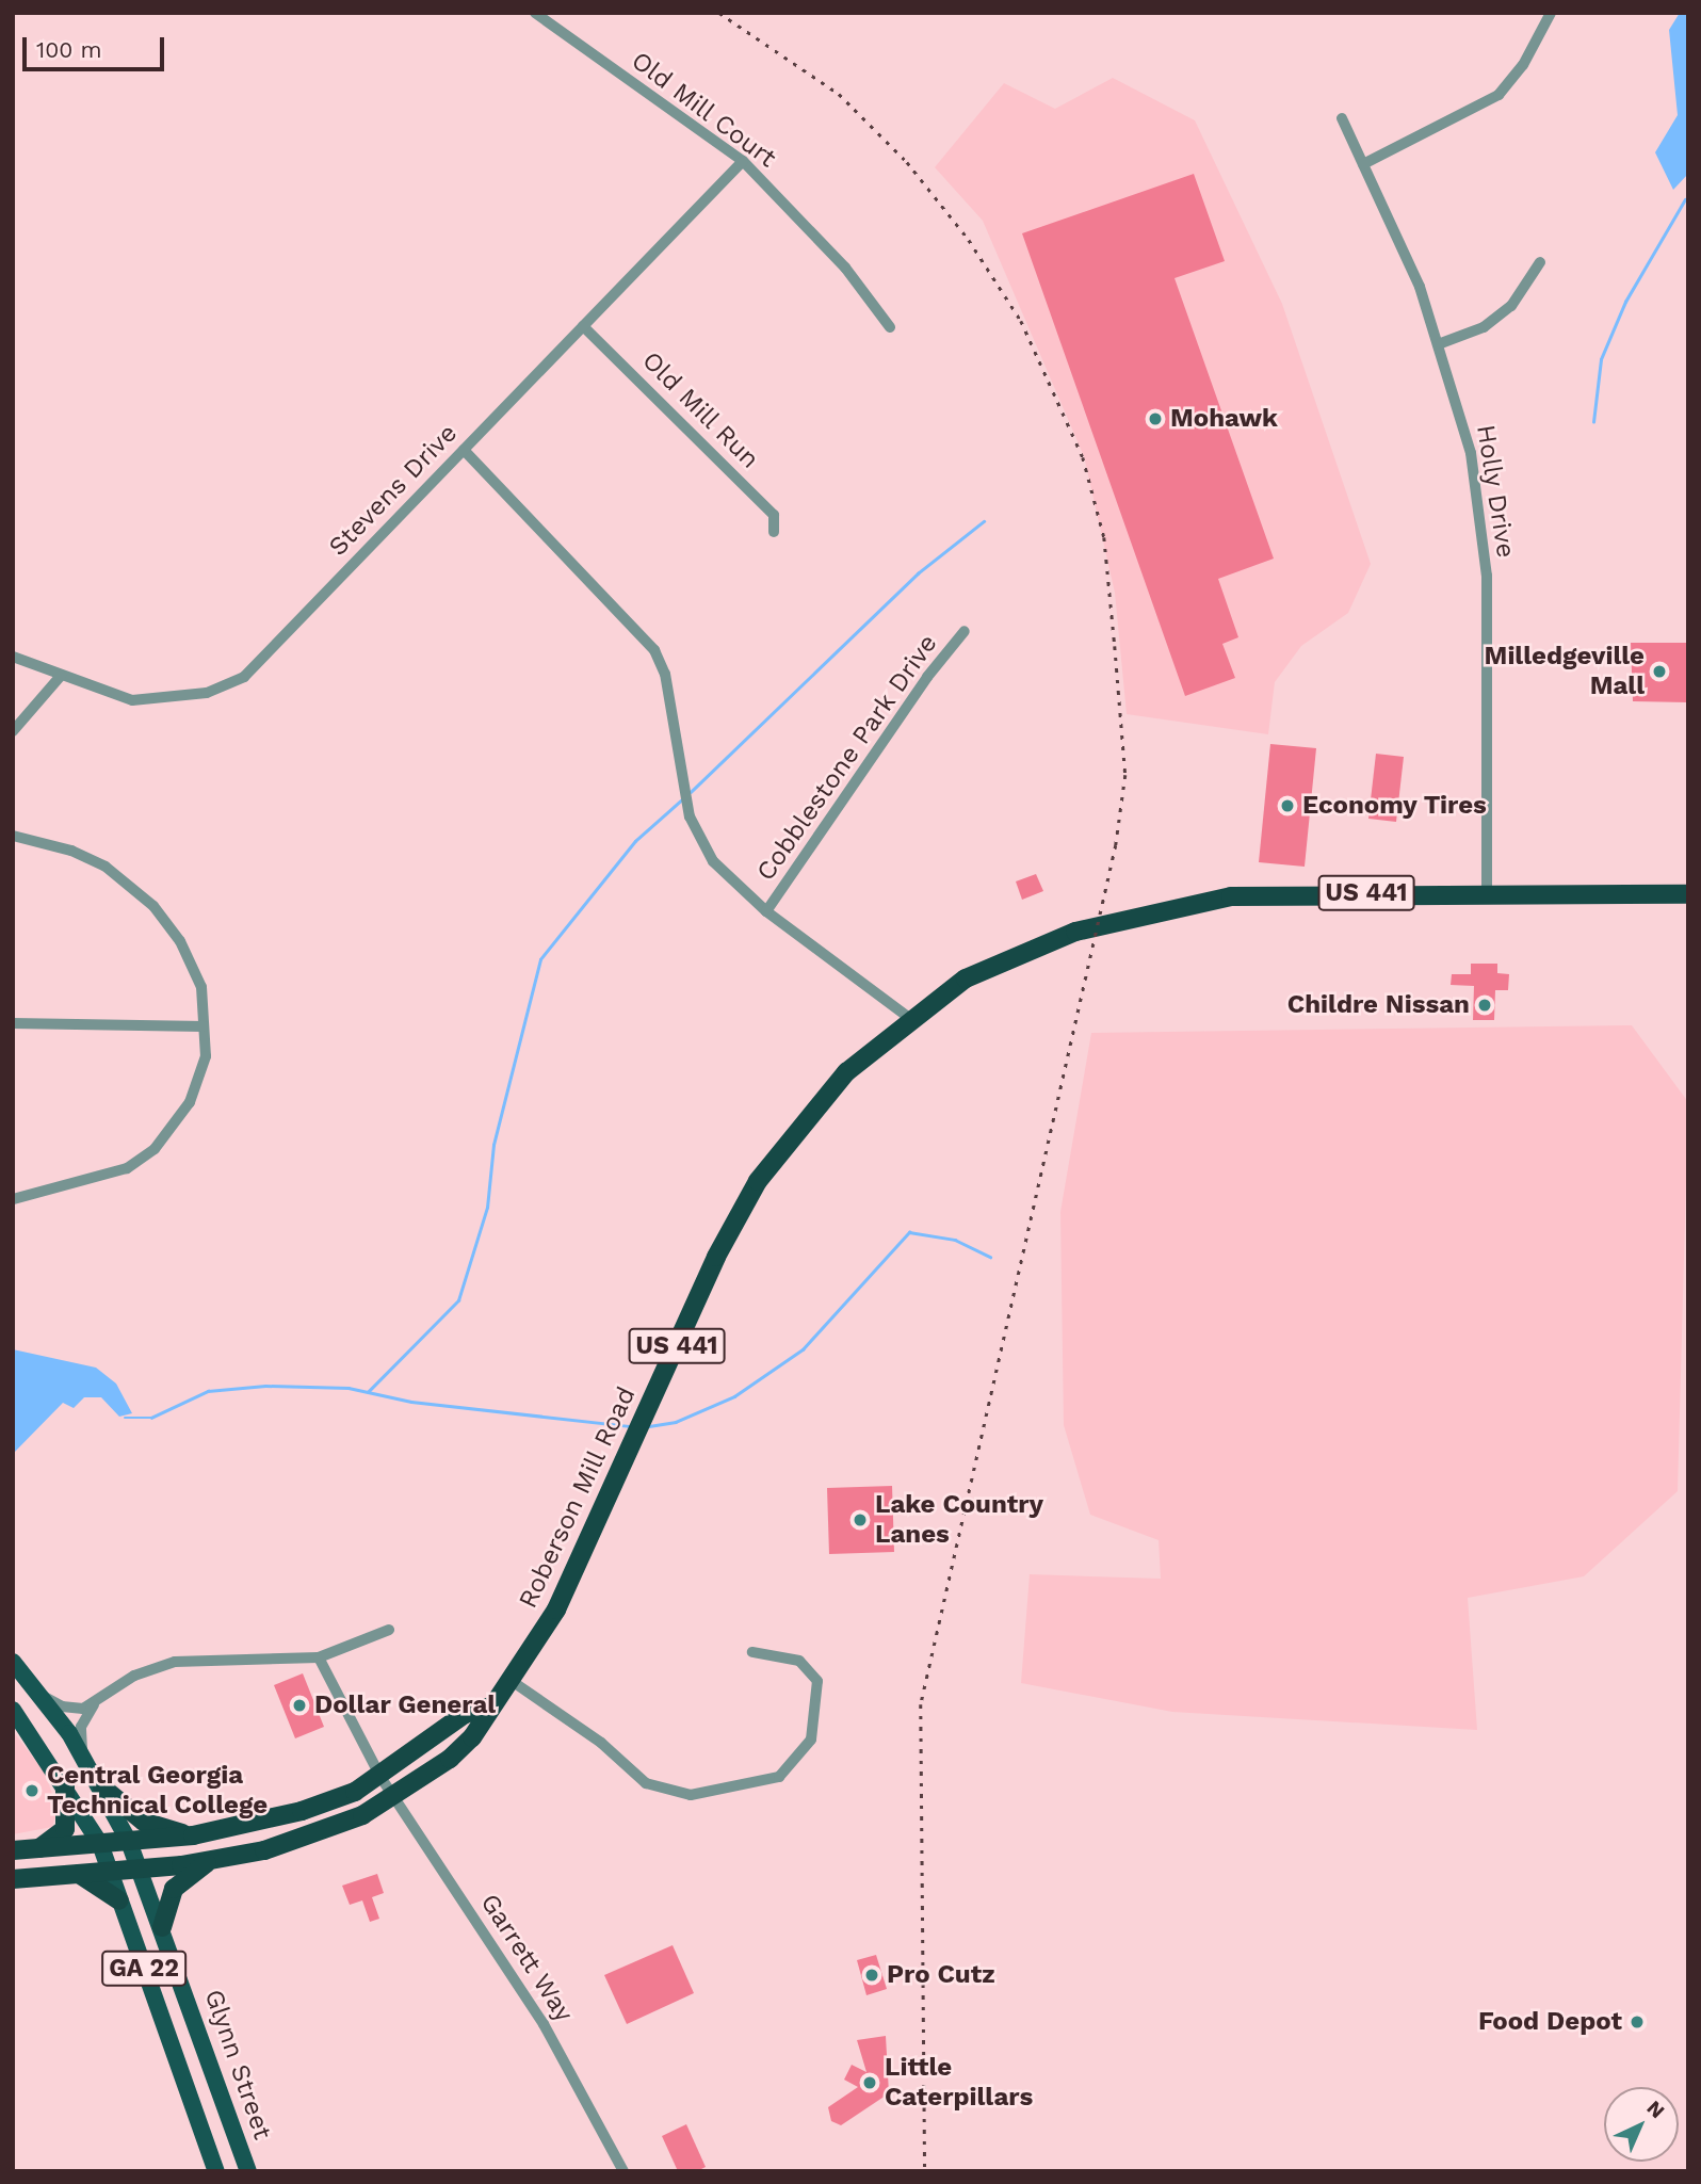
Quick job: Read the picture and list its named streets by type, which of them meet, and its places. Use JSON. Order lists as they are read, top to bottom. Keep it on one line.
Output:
{"streets":{"highway":["US 441","Roberson Mill Road"],"main road":["GA 22","Glynn Street"],"street":["Old Mill Court","Old Mill Run","Stevens Drive","Holly Drive","Cobblestone Park Drive","Garrett Way"]},"crossings":[["Old Mill Court","Stevens Drive"],["Old Mill Run","Stevens Drive"],["Holly Drive","Roberson Mill Road"],["US 441","Roberson Mill Road"],["US 441","GA 22"],["Roberson Mill Road","Garrett Way"],["Roberson Mill Road","GA 22"],["Roberson Mill Road","Glynn Street"]],"places":["Mohawk","Milledgeville Mall","Economy Tires","Childre Nissan","Lake Country Lanes","Dollar General","Central Georgia Technical College","Pro Cutz","Food Depot","Little Caterpillars"],"scale_bar":"100 m","north":"top right"}
